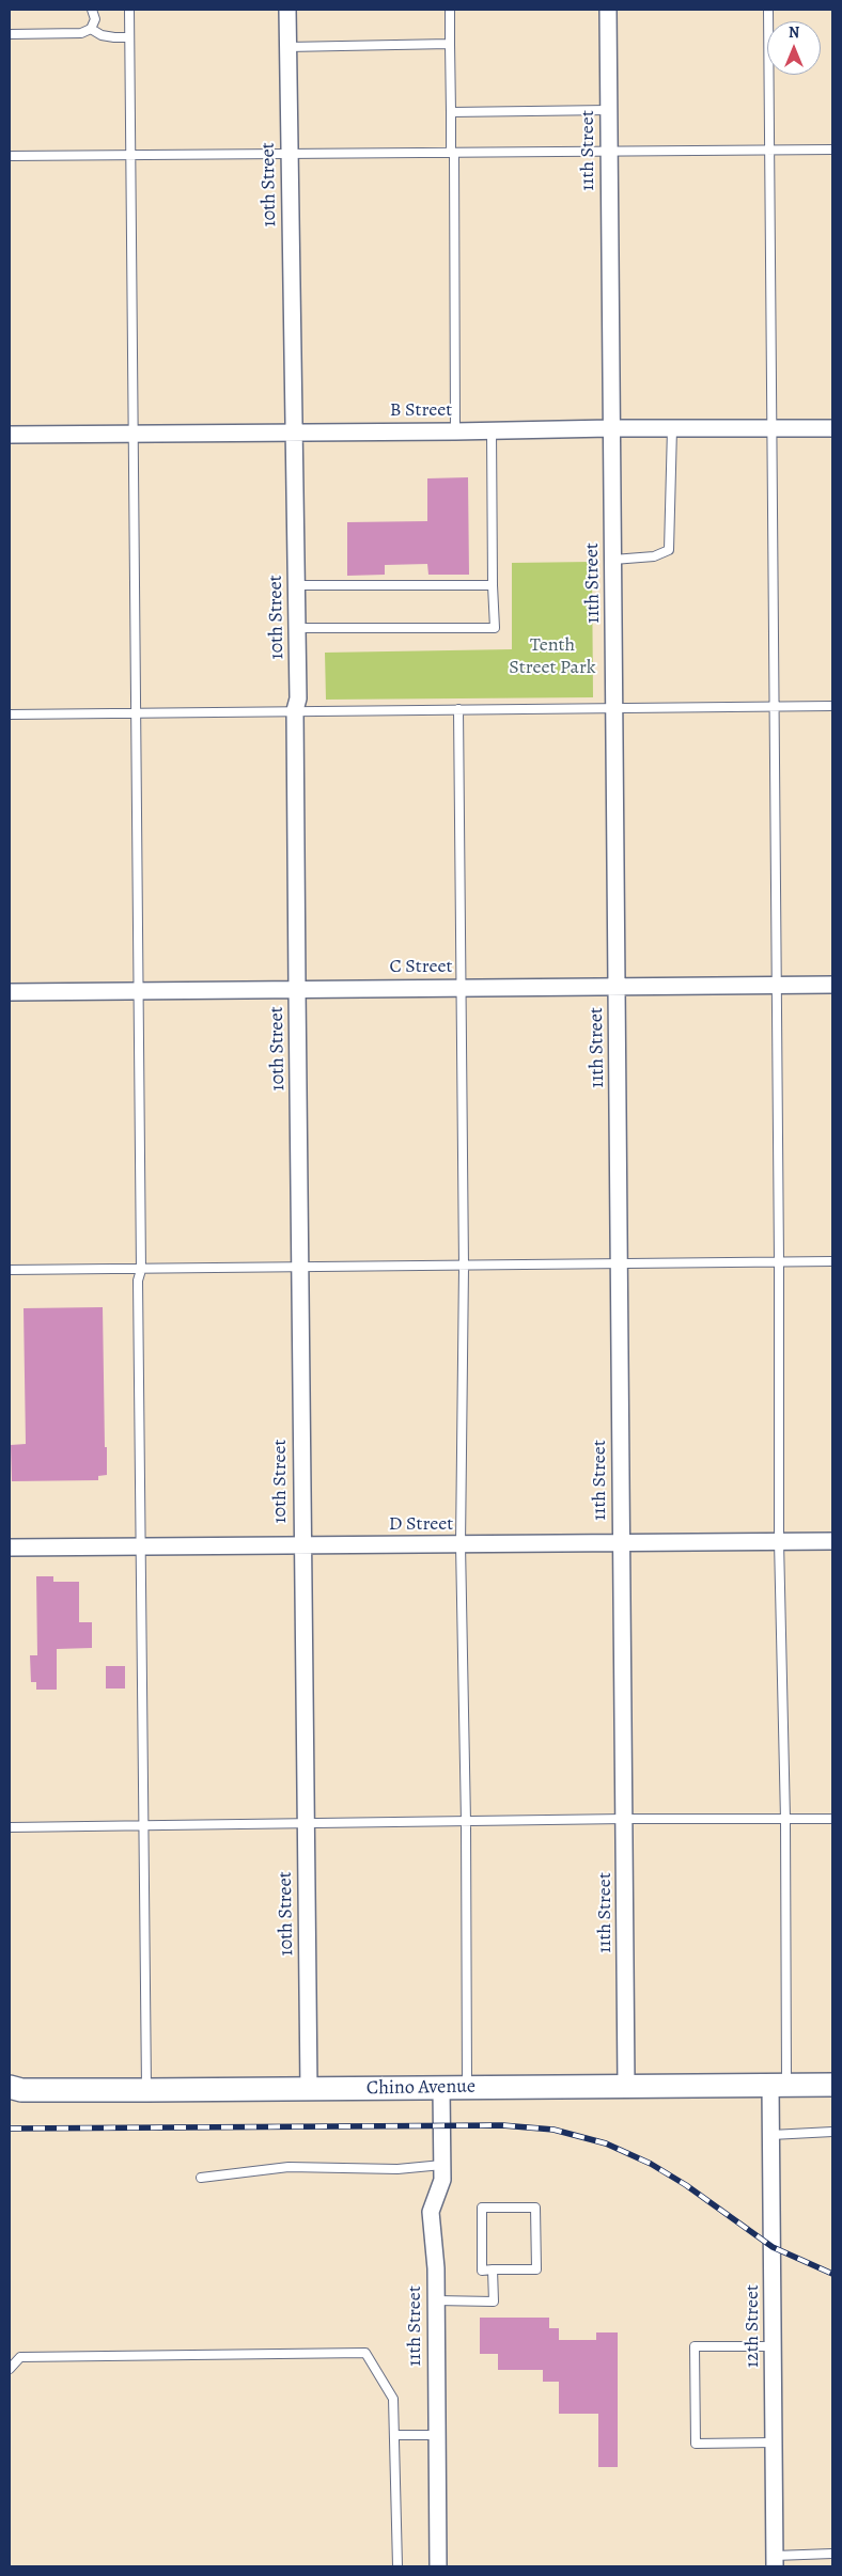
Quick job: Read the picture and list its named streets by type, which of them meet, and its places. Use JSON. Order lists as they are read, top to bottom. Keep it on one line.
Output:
{"streets":{"main road":["Chino Avenue"],"street":["11th Street","10th Street","B Street","C Street","D Street","12th Street"]},"crossings":[["11th Street","B Street"],["11th Street","C Street"],["11th Street","D Street"],["11th Street","Chino Avenue"],["10th Street","B Street"],["10th Street","C Street"],["10th Street","D Street"],["10th Street","Chino Avenue"],["Chino Avenue","12th Street"]],"parks":["Tenth Street Park"],"north":"top"}
